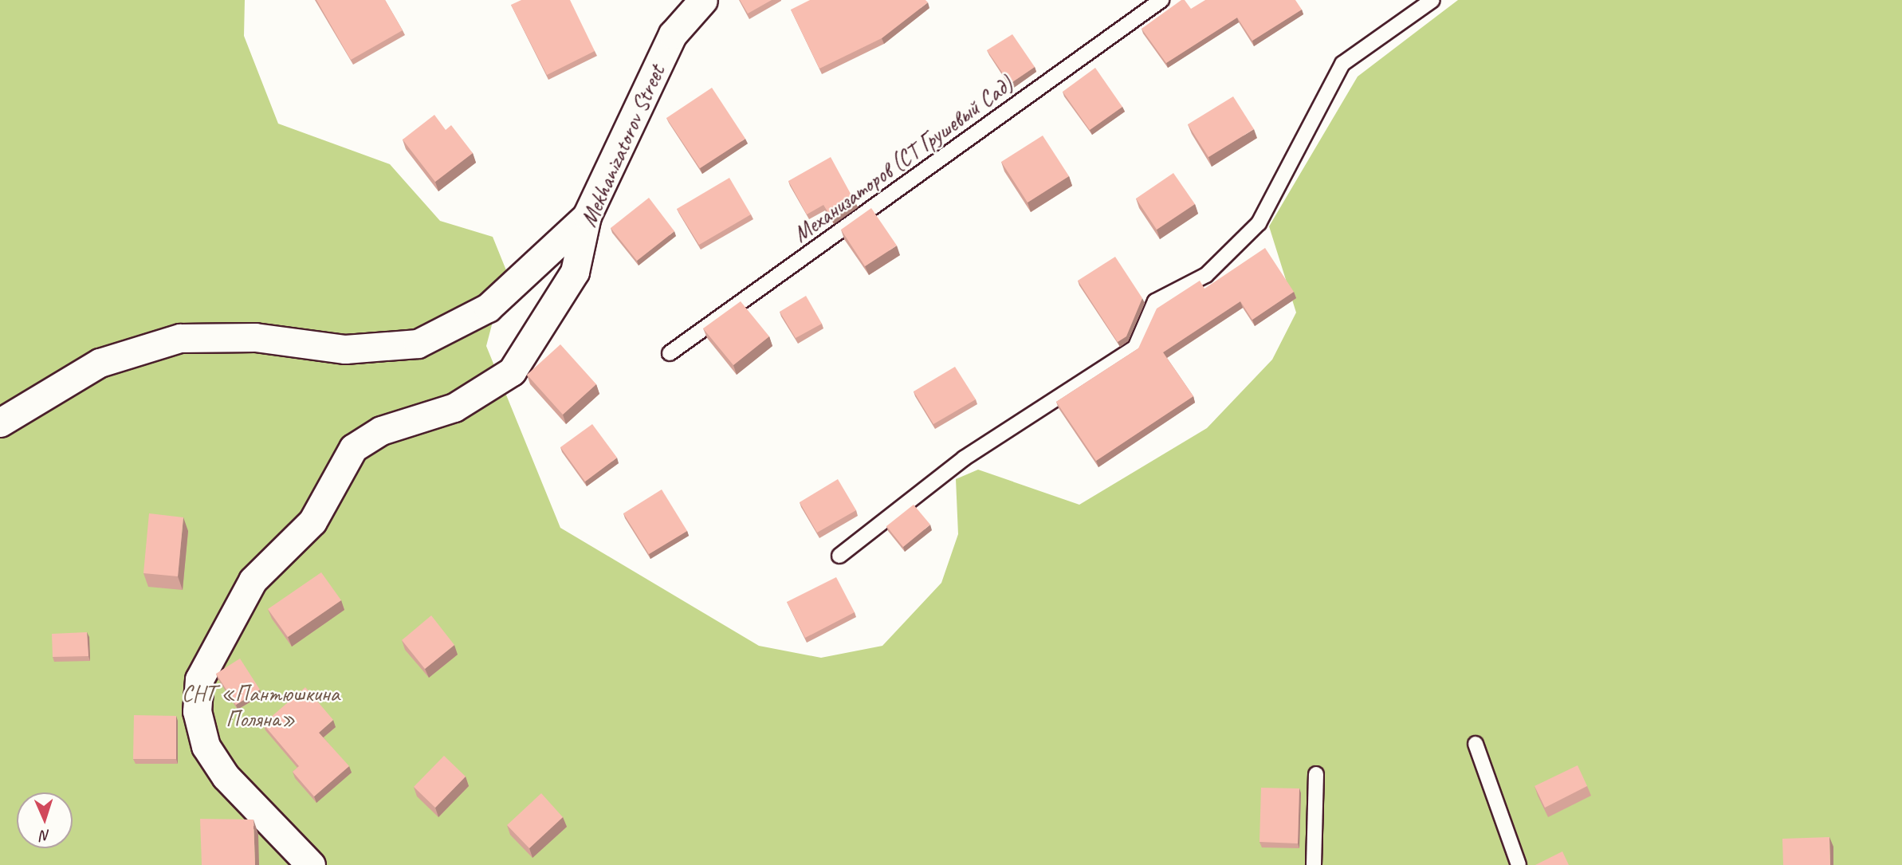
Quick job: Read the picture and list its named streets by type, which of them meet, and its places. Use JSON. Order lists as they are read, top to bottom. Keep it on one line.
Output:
{"streets":{"street":["Mekhanizatorov Street"],"lane":["Механизаторов (СТ Грушевый Сад)"]},"parks":["СНТ «Пантюшкина Поляна»"],"north":"bottom"}
